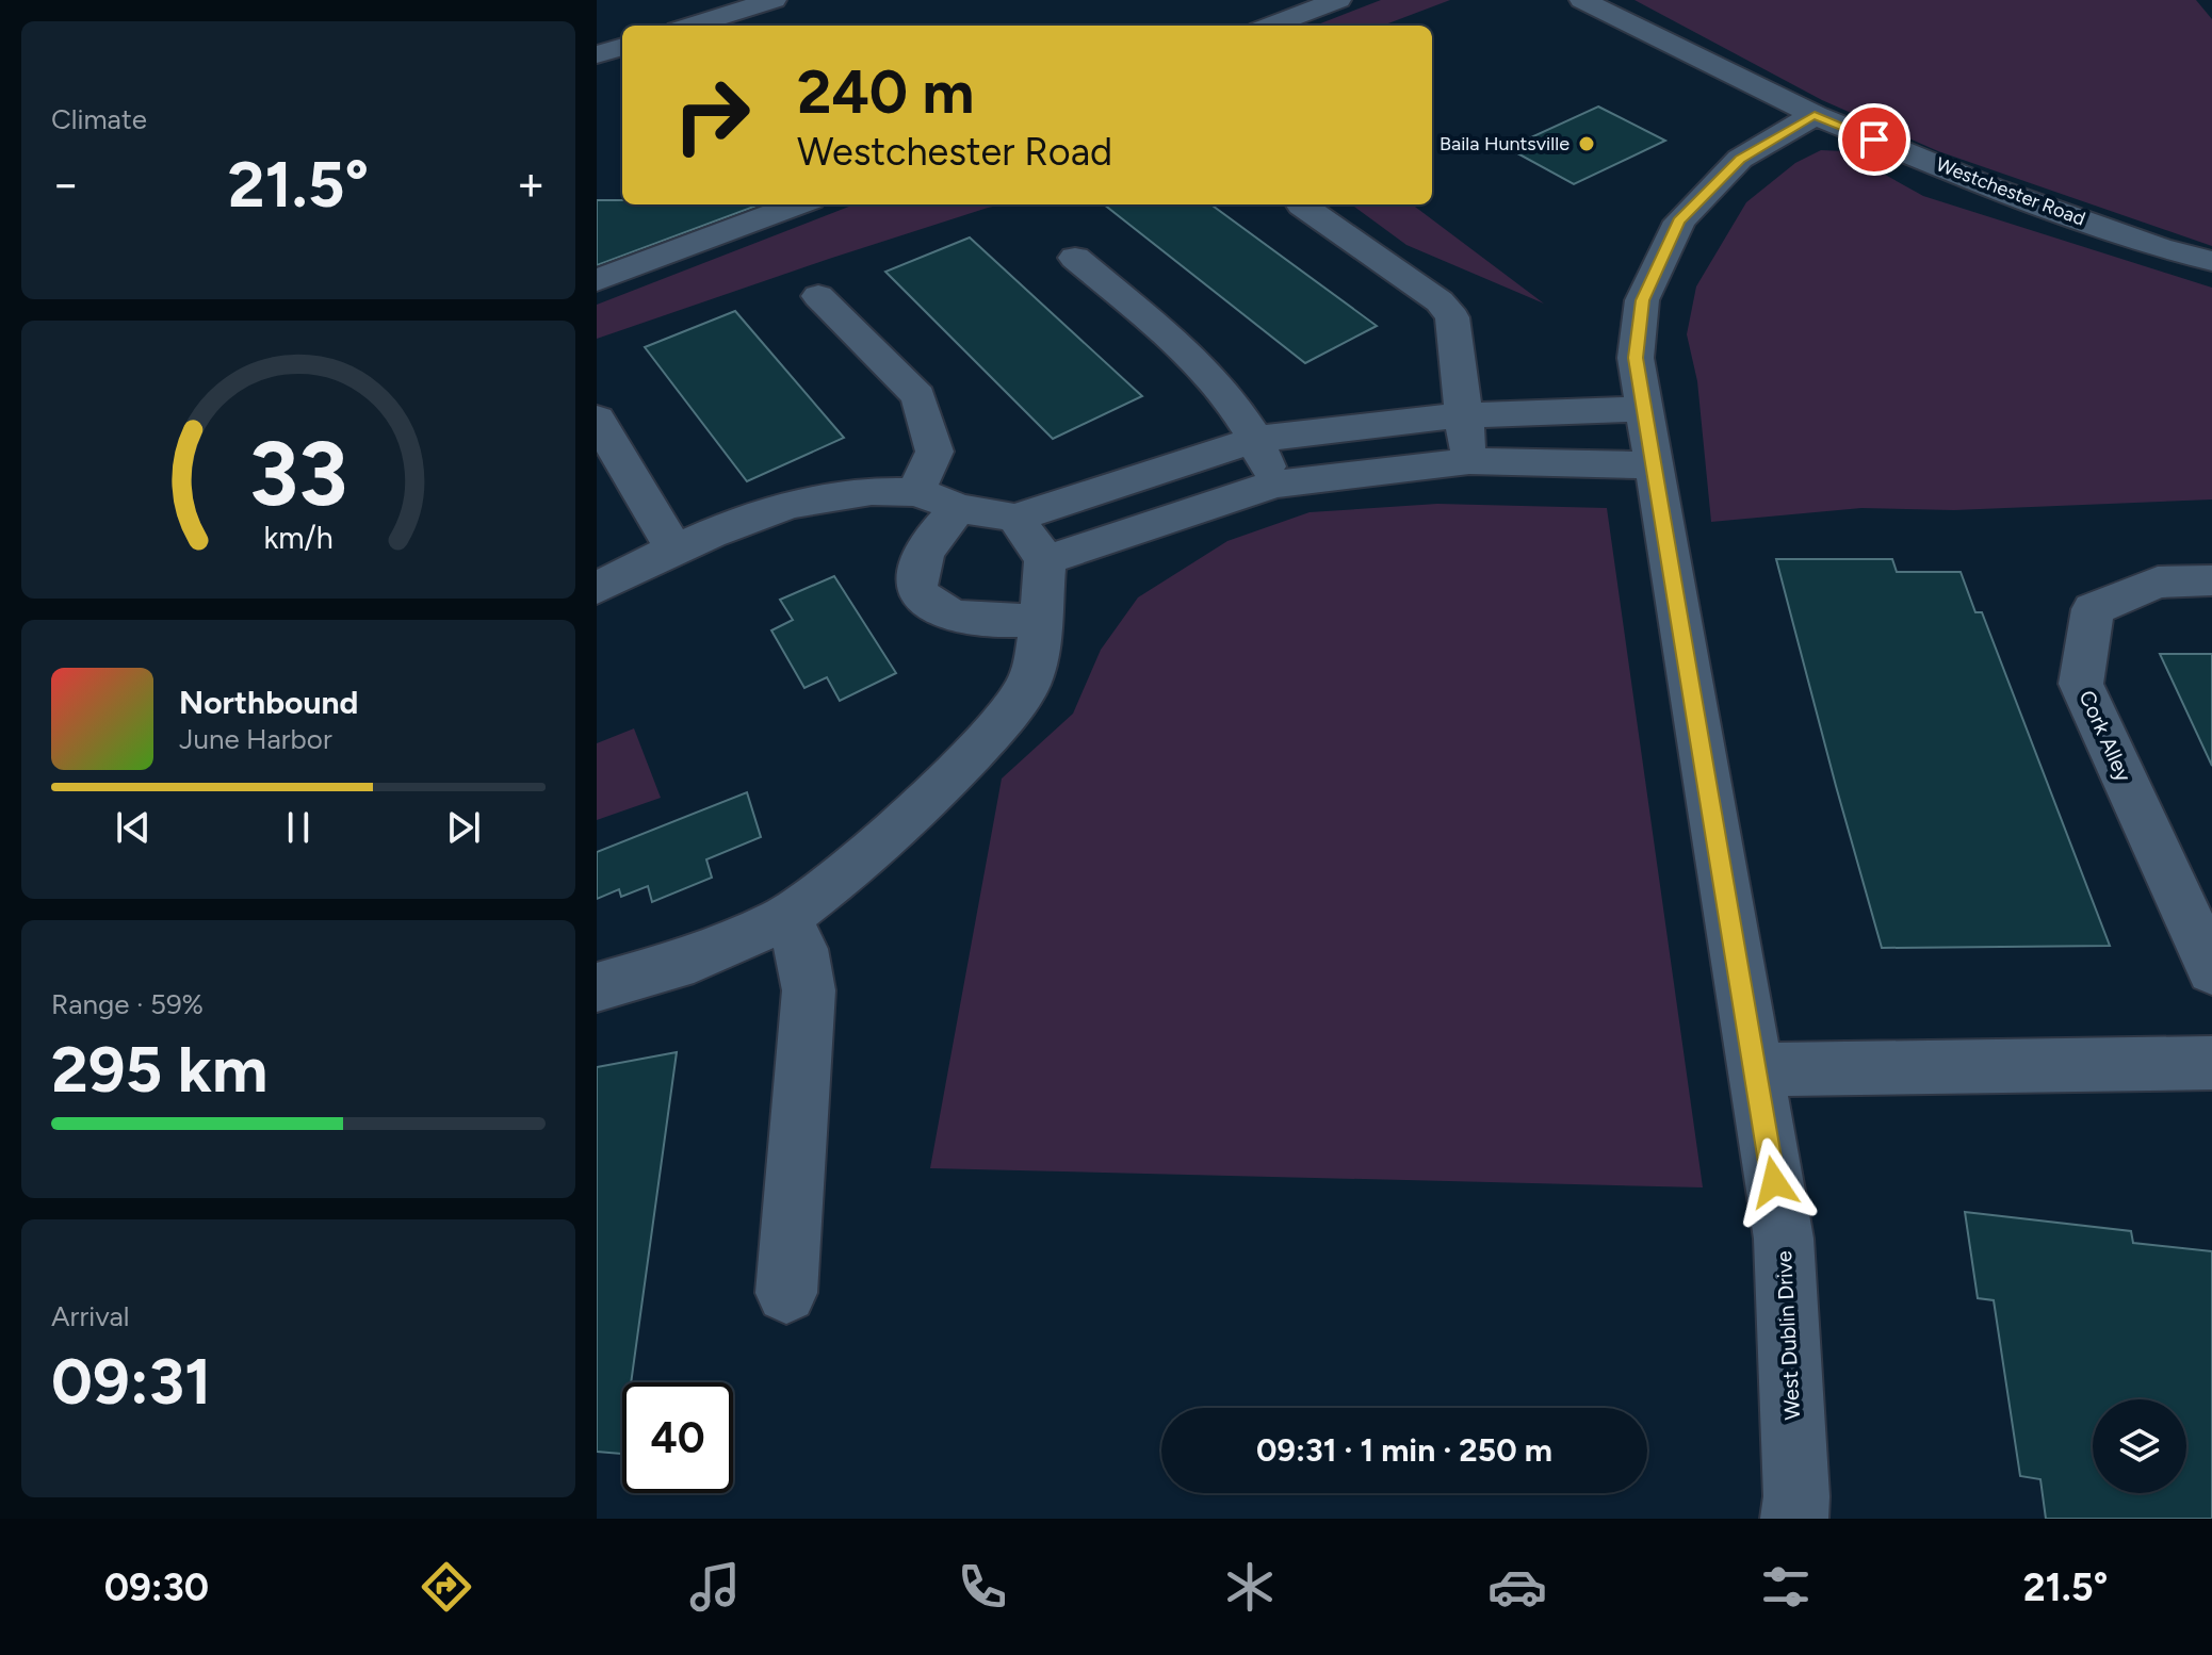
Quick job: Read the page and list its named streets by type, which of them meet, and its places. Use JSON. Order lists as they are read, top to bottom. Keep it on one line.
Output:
{"streets":{"street":["Westchester Road","Cork Alley","West Dublin Drive"]},"crossings":[["Westchester Road","West Dublin Drive"]],"places":["Baila Huntsville"],"page":{"tile":["Climate",["Range · 59%","295 km"],["Arrival","09:31"]],"turn":["240 m","Westchester Road"],"heat":["−","21.5°","+"],"song":["Northbound","June Harbor"],"limit":"40","trip":"09:31 · 1 min · 250 m","tabs":["09:30","21.5°"],"gauge":["33","km/h"]}}
